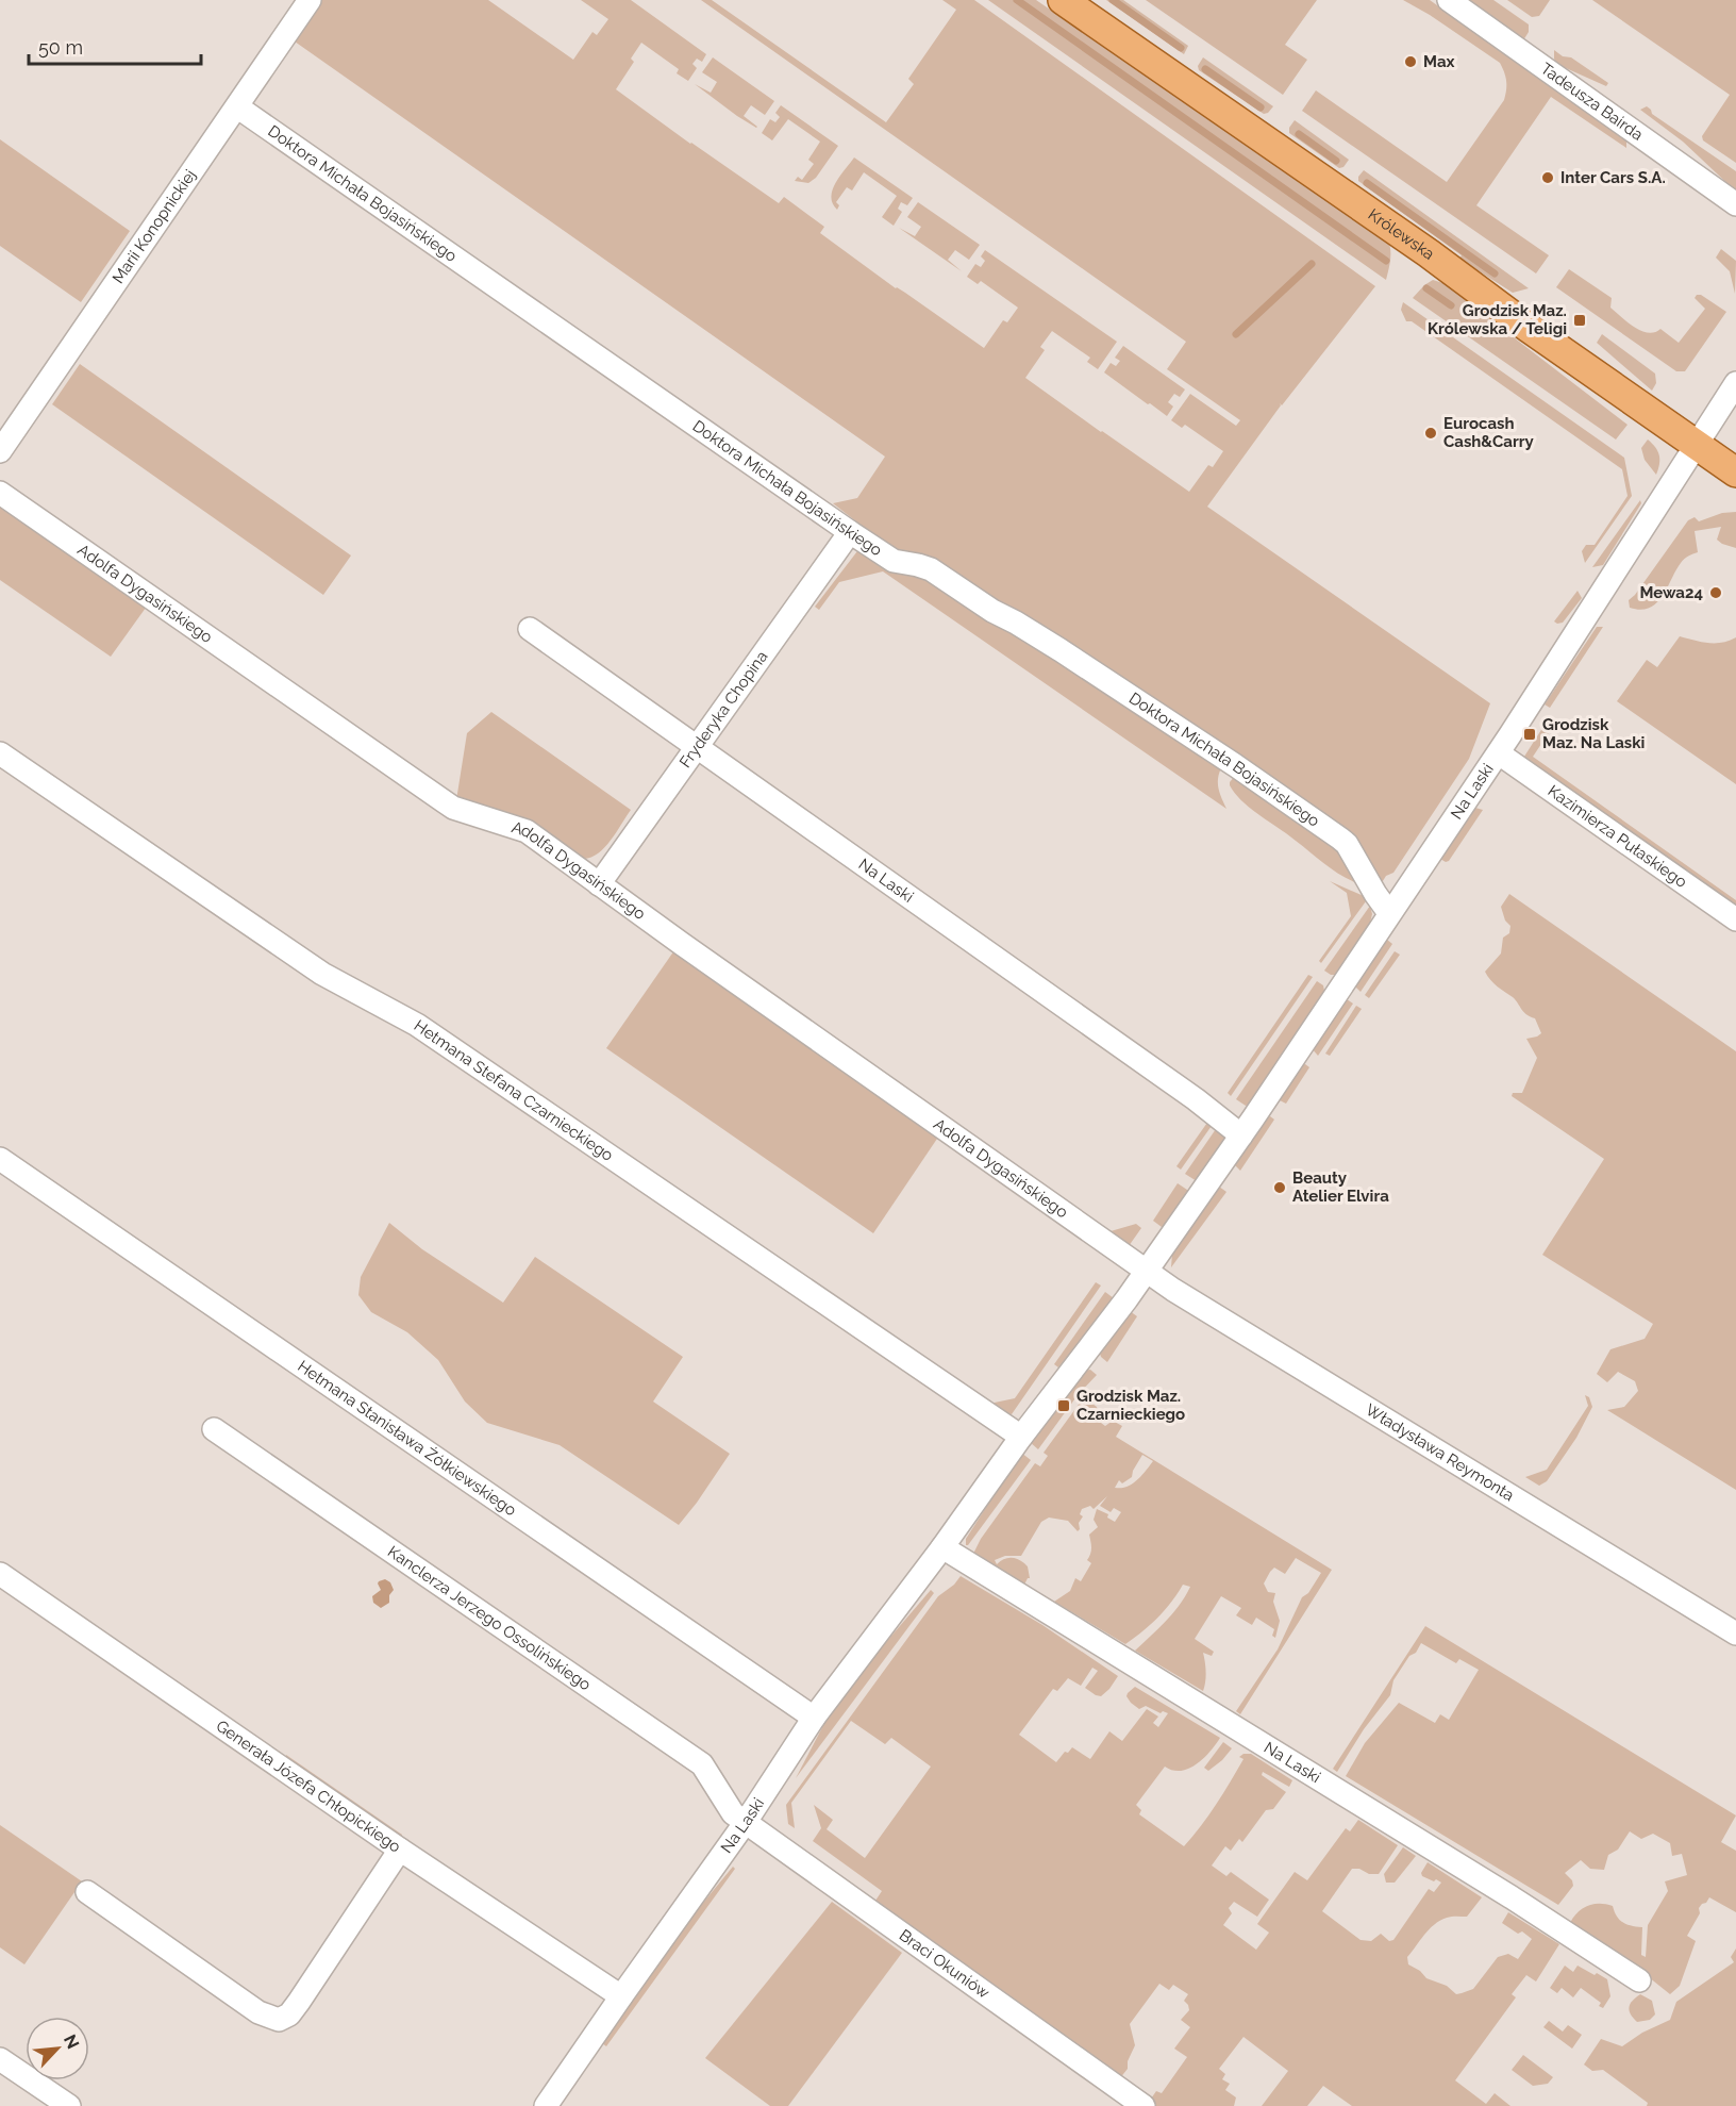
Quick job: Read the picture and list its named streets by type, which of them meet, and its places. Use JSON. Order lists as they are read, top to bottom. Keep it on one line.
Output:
{"streets":{"main road":["Królewska"],"street":["Tadeusza Bairda","Doktora Michała Bojasińskiego","Marii Konopnickiej","Adolfa Dygasińskiego","Fryderyka Chopina","Na Laski","Kazimierza Pułaskiego","Hetmana Stefana Czarnieckiego","Hetmana Stanisława Żółkiewskiego","Władysława Reymonta","Kanclerza Jerzego Ossolińskiego","Generała Józefa Chłopickiego","Braci Okuniów"]},"crossings":[["Doktora Michała Bojasińskiego","Marii Konopnickiej"],["Doktora Michała Bojasińskiego","Fryderyka Chopina"],["Doktora Michała Bojasińskiego","Na Laski"],["Królewska","Na Laski"],["Adolfa Dygasińskiego","Fryderyka Chopina"],["Adolfa Dygasińskiego","Na Laski"],["Adolfa Dygasińskiego","Władysława Reymonta"],["Fryderyka Chopina","Na Laski"],["Na Laski","Kazimierza Pułaskiego"],["Na Laski","Hetmana Stefana Czarnieckiego"],["Na Laski","Hetmana Stanisława Żółkiewskiego"],["Na Laski","Władysława Reymonta"],["Na Laski","Kanclerza Jerzego Ossolińskiego"],["Na Laski","Generała Józefa Chłopickiego"],["Na Laski","Braci Okuniów"],["Kanclerza Jerzego Ossolińskiego","Braci Okuniów"]],"places":{"other":["Max","Inter Cars S.A.","Eurocash Cash&Carry","Mewa24","Beauty Atelier Elvira"],"transit":["Grodzisk Maz. Królewska / Teligi","Grodzisk Maz. Na Laski","Grodzisk Maz. Czarnieckiego"]},"scale_bar":"50 m","north":"top right"}
